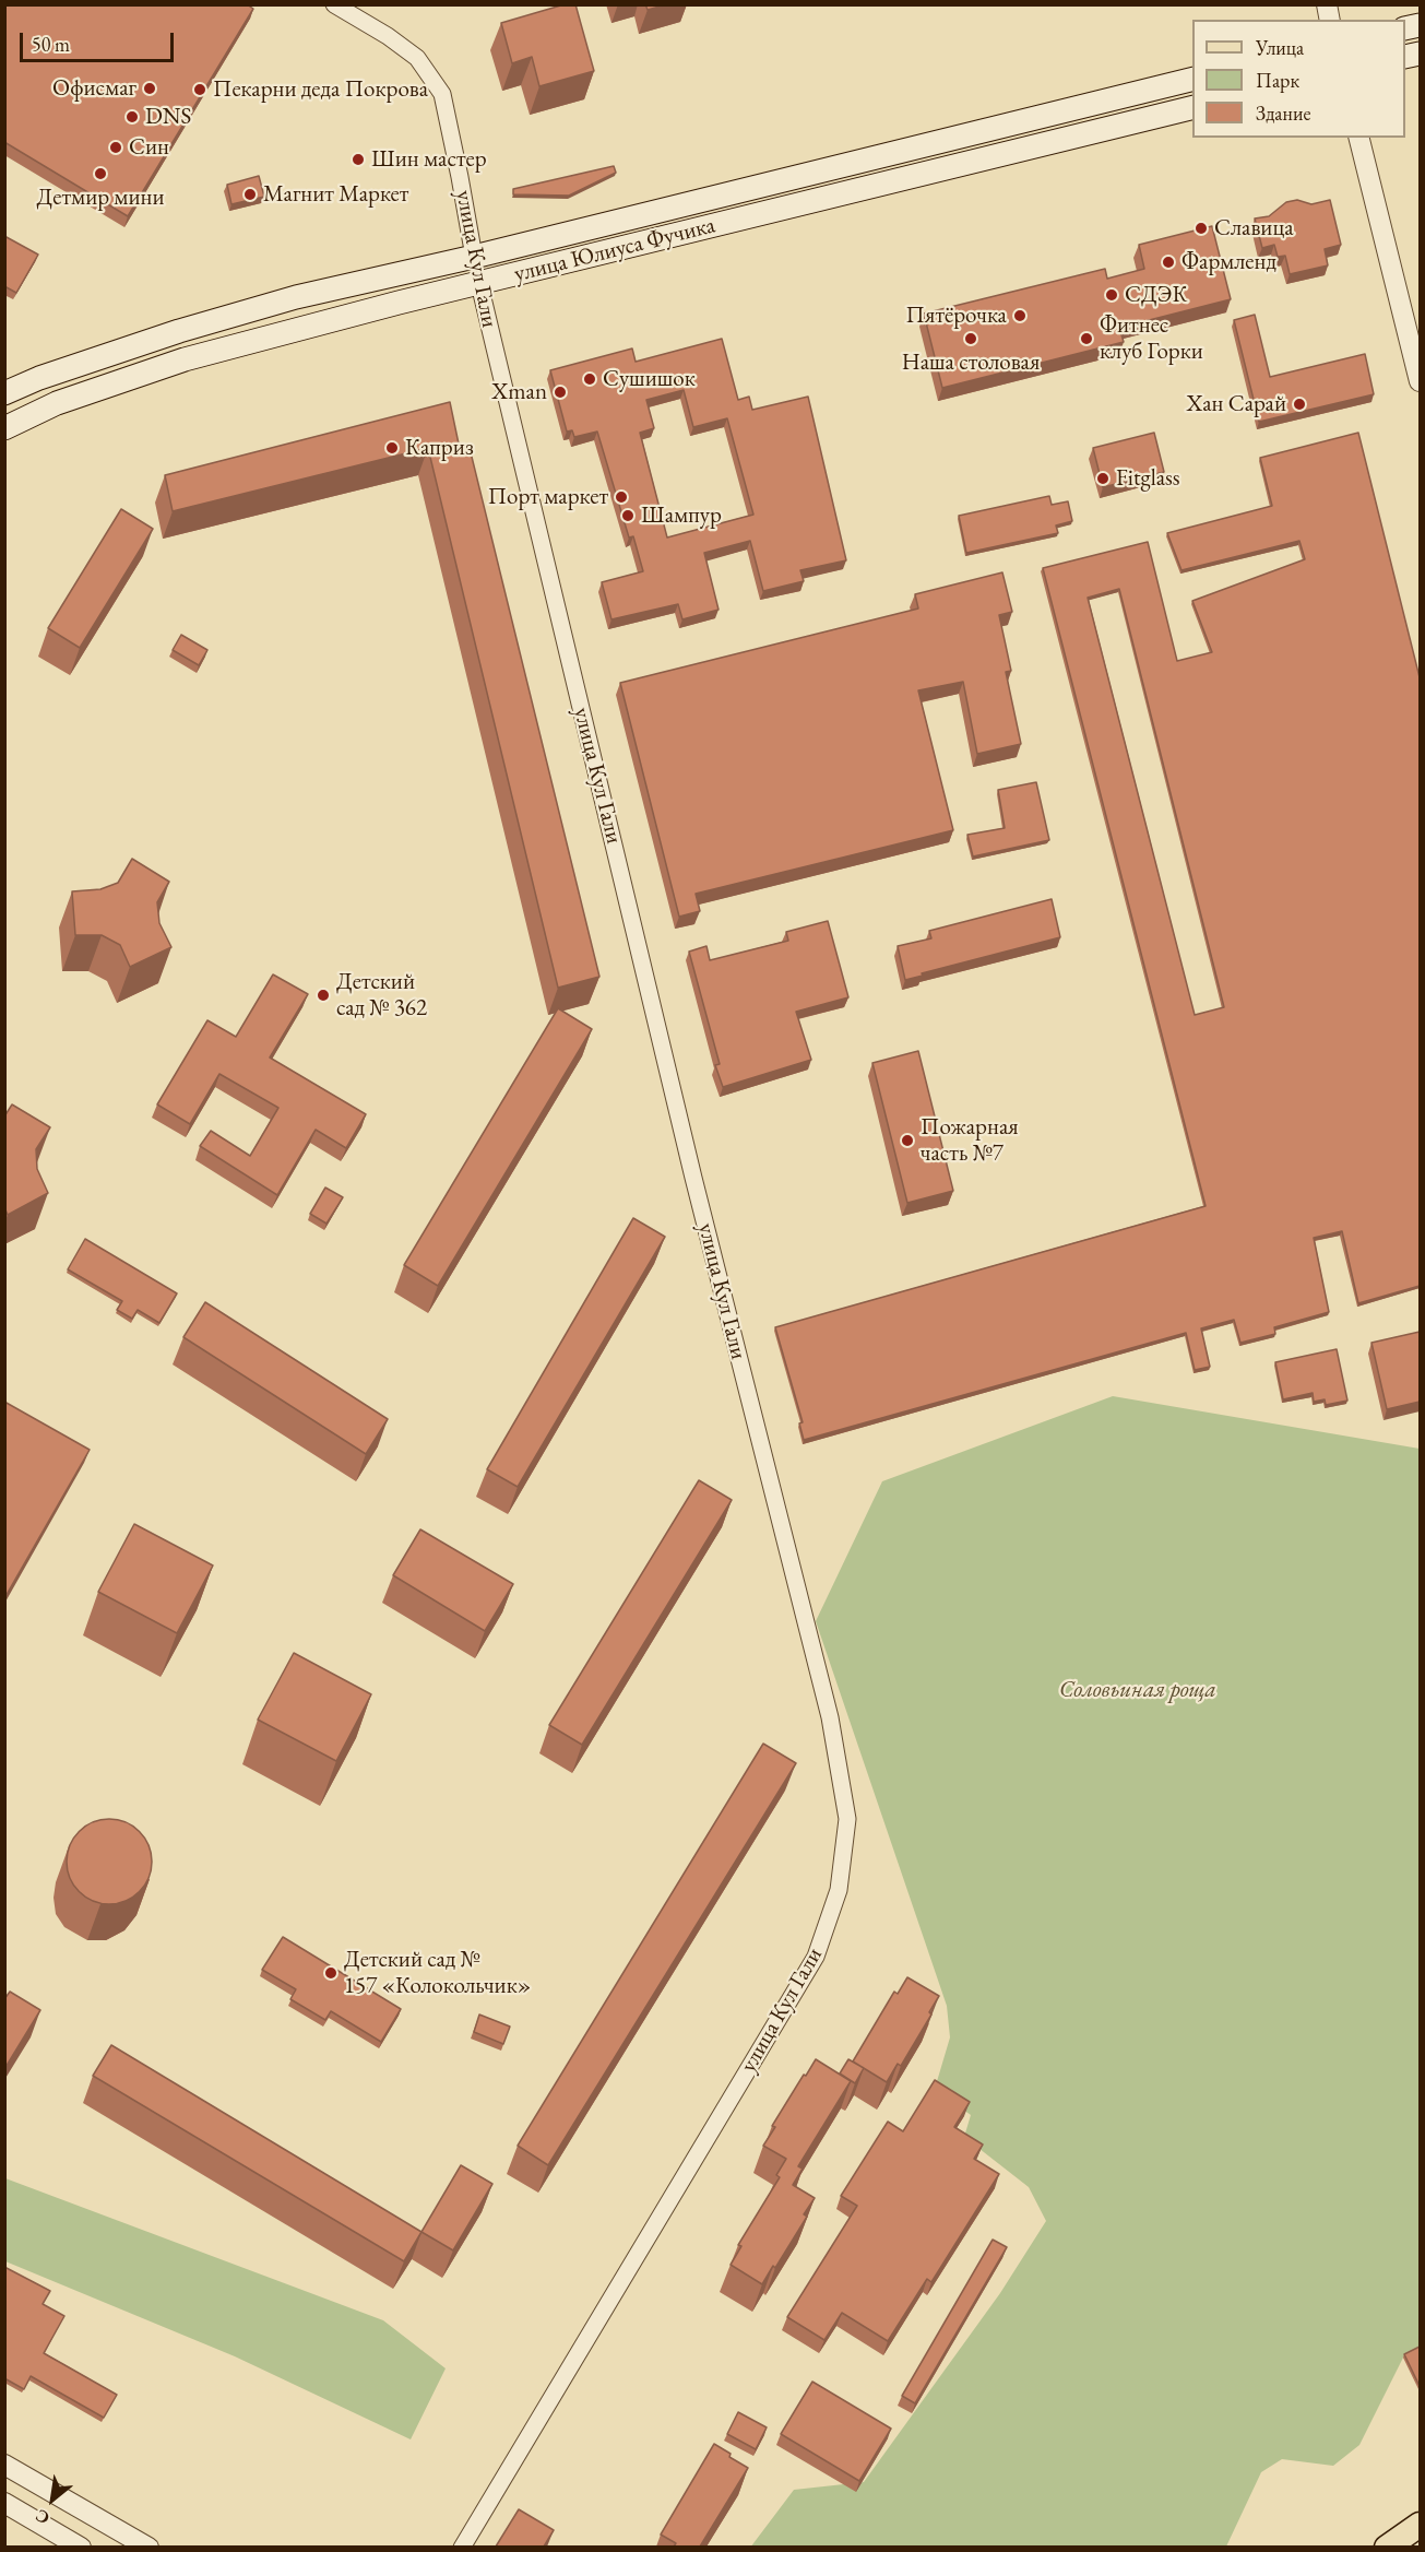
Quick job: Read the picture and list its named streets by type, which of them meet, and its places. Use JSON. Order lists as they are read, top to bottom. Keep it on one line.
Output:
{"streets":{"main road":["улица Юлиуса Фучика","улица Кул Гали"]},"crossings":[["улица Юлиуса Фучика","улица Кул Гали"]],"parks":["Соловьиная роща"],"places":["Офисмаг","Пекарни деда Покрова","DNS","Син","Шин мастер","Детмир мини","Магнит Маркет","Славица","Фармленд","СДЭК","Пятёрочка","Наша столовая","Фитнес клуб Горки","Сушишок","Xman","Хан Сарай","Каприз","Fitglass","Порт маркет","Шампур","Детский сад № 362","Пожарная часть №7","Детский сад № 157 «Колокольчик»"],"legend":["Улица","Парк","Здание"],"scale_bar":"50 m","north":"bottom left"}
